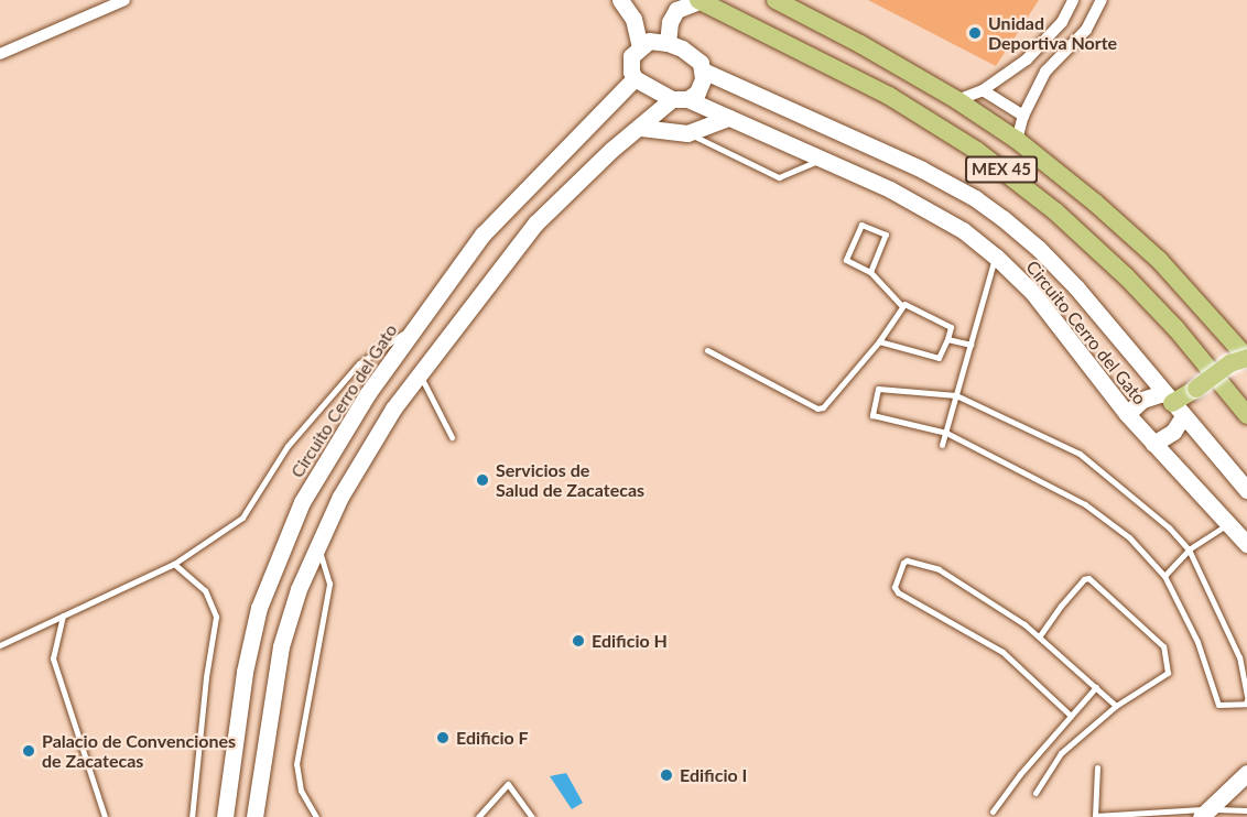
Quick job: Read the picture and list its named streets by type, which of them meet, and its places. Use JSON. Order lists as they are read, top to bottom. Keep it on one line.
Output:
{"streets":{"main road":["MEX 45"],"street":["Circuito Cerro del Gato"]},"places":["Unidad Deportiva Norte","Servicios de Salud de Zacatecas","Edificio H","Edificio F","Palacio de Convenciones de Zacatecas","Edificio I"]}
